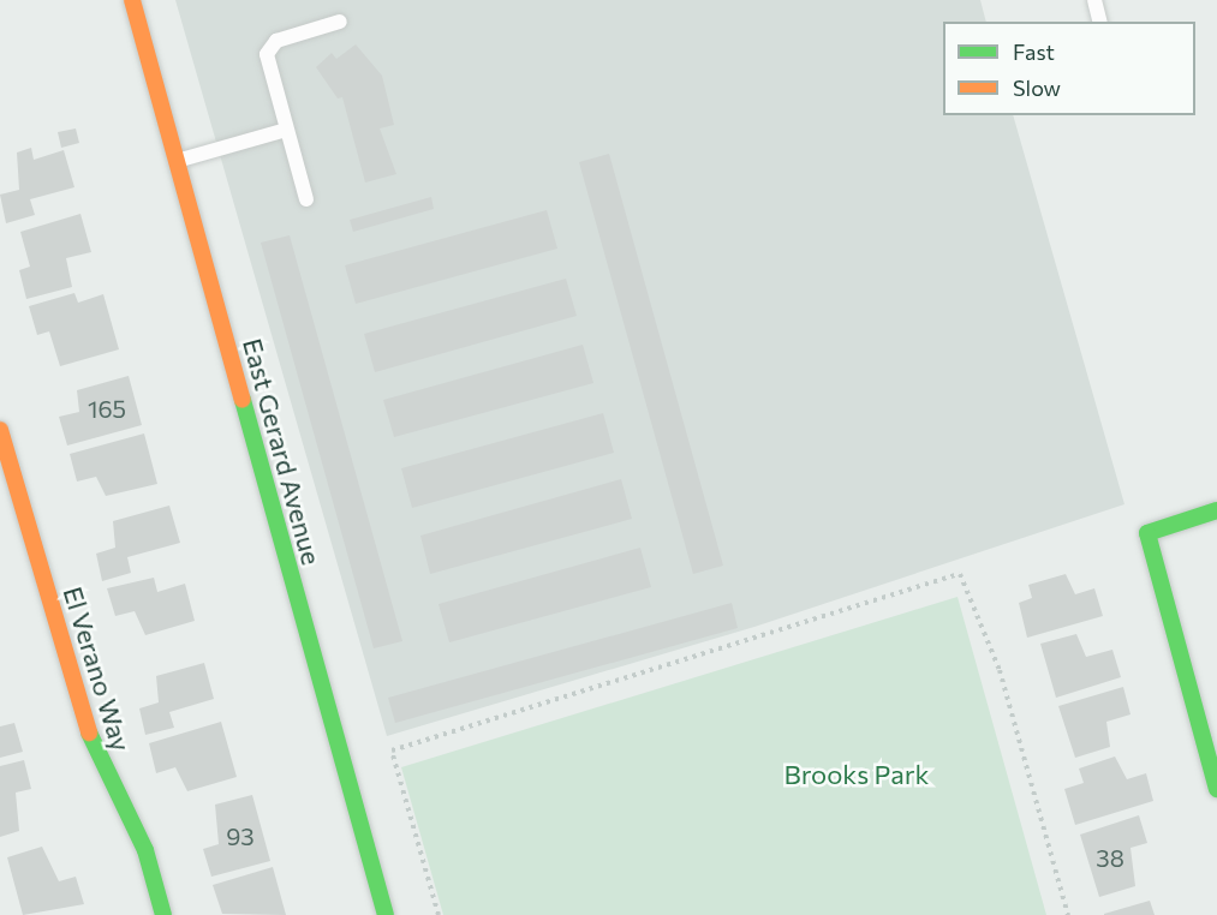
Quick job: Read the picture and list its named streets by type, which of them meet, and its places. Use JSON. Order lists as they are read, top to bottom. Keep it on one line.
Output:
{"streets":{"street":["East Gerard Avenue","El Verano Way"]},"parks":["Brooks Park"],"house_numbers":["165","93","38"],"legend":["Fast","Slow"]}
